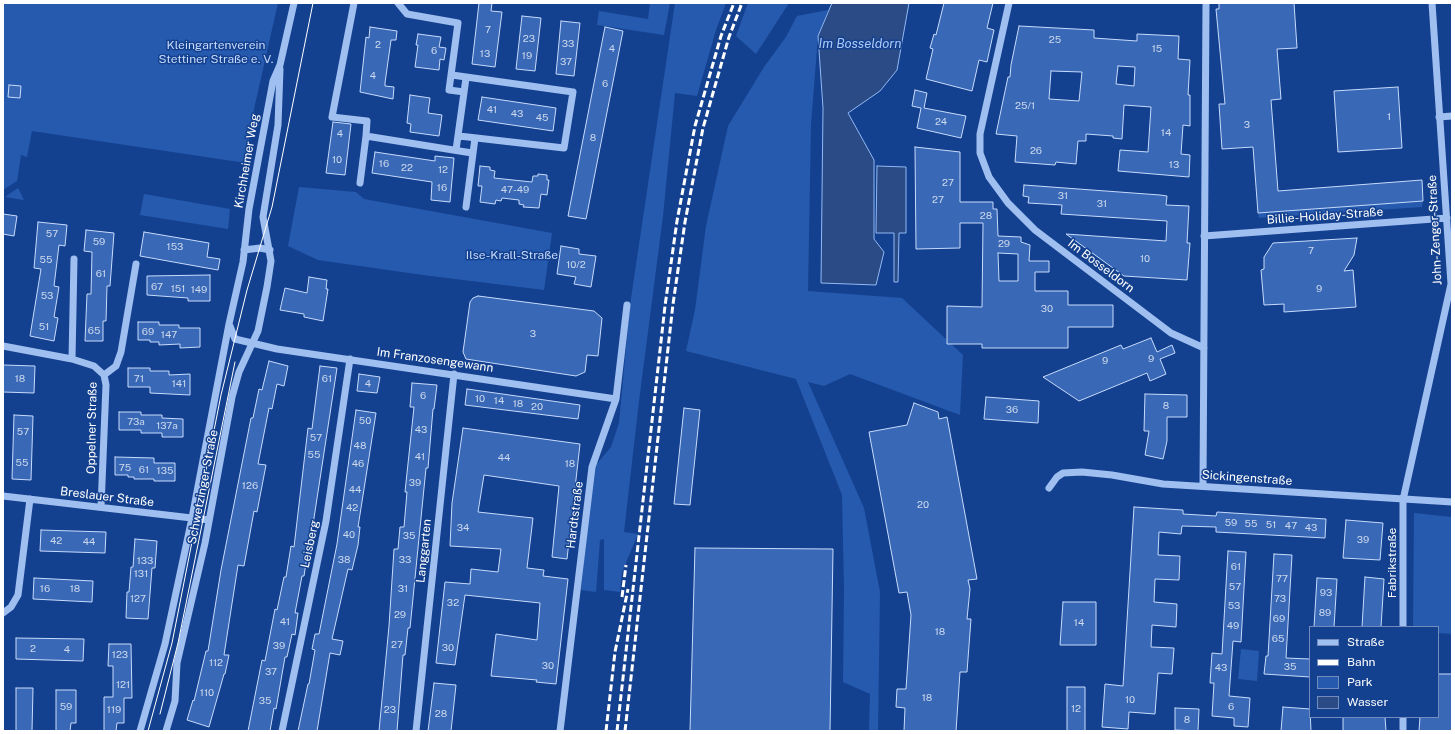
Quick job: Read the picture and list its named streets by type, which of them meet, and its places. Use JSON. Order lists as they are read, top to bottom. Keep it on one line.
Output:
{"streets":{"street":["Kirchheimer Weg","Billie-Holiday-Straße","John-Zenger-Straße","Im Bosseldorn","Im Franzosengewann","Oppelner Straße","Sickingenstraße","Schwetzinger Straße","Breslauer Straße","Hardtstraße","Leisberg","Langgarten","Fabrikstraße"]},"crossings":[["Kirchheimer Weg","Schwetzinger Straße"],["Billie-Holiday-Straße","John-Zenger-Straße"],["John-Zenger-Straße","Sickingenstraße"],["John-Zenger-Straße","Fabrikstraße"],["Im Franzosengewann","Schwetzinger Straße"],["Im Franzosengewann","Hardtstraße"],["Im Franzosengewann","Leisberg"],["Im Franzosengewann","Langgarten"],["Oppelner Straße","Breslauer Straße"],["Sickingenstraße","Fabrikstraße"],["Schwetzinger Straße","Breslauer Straße"]],"water":["Im Bosseldorn"],"parks":["Kleingartenverein Stettiner Straße e. V.","Ilse-Krall-Straße"],"house_numbers":["7","23","25","33","2","4","15","6","13","19","37","4","6","25/1","41","43","1","45","24","3","14","4","8","26","10","16","13","22","12","27","16","47-49","31","27","31","28","57","59","29","153","7","10","55","10/2","61","67","151","9","149","53","30","51","65","69","3","147","9","9","18","71","61","141","4","6","10","14","18","8","20","36","50","73a","137a","43","57","57","48","55","41","44","55","46","18","75","61","135","39","126","44","20","42","59","55","51","47","34","43","40","35","39","42","44","38","33","133","61","131","77","57","16","18","31","93","127","73","32","53","89","29","69","41","14","49","18","65","27","39","30","2","4","123","112","30","35","43","37","121","110","18","10","35","59","6","12","119","23","28","8"],"legend":["Straße","Bahn","Park","Wasser"]}
